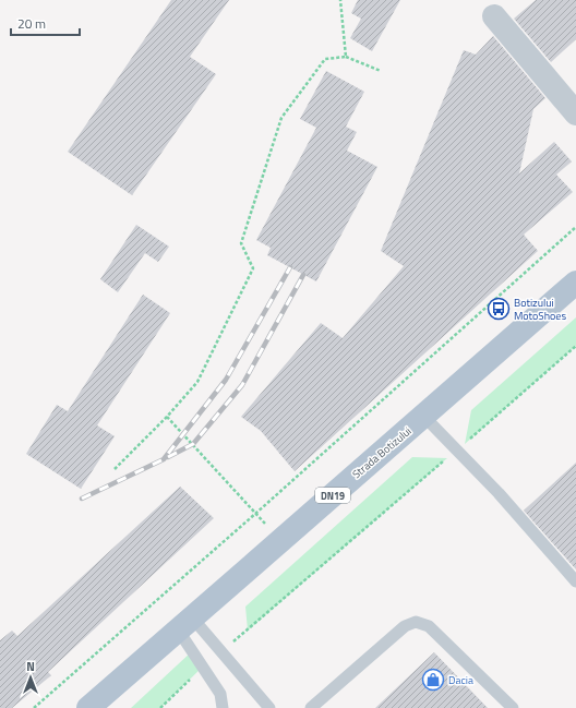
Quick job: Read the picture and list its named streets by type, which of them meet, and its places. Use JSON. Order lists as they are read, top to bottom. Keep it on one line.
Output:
{"streets":{"main road":["Strada Botizului","DN19"]},"places":{"bus stop":["Botizului MotoShoes"],"shop":["Dacia"]},"scale_bar":"20 m","north":"top"}
